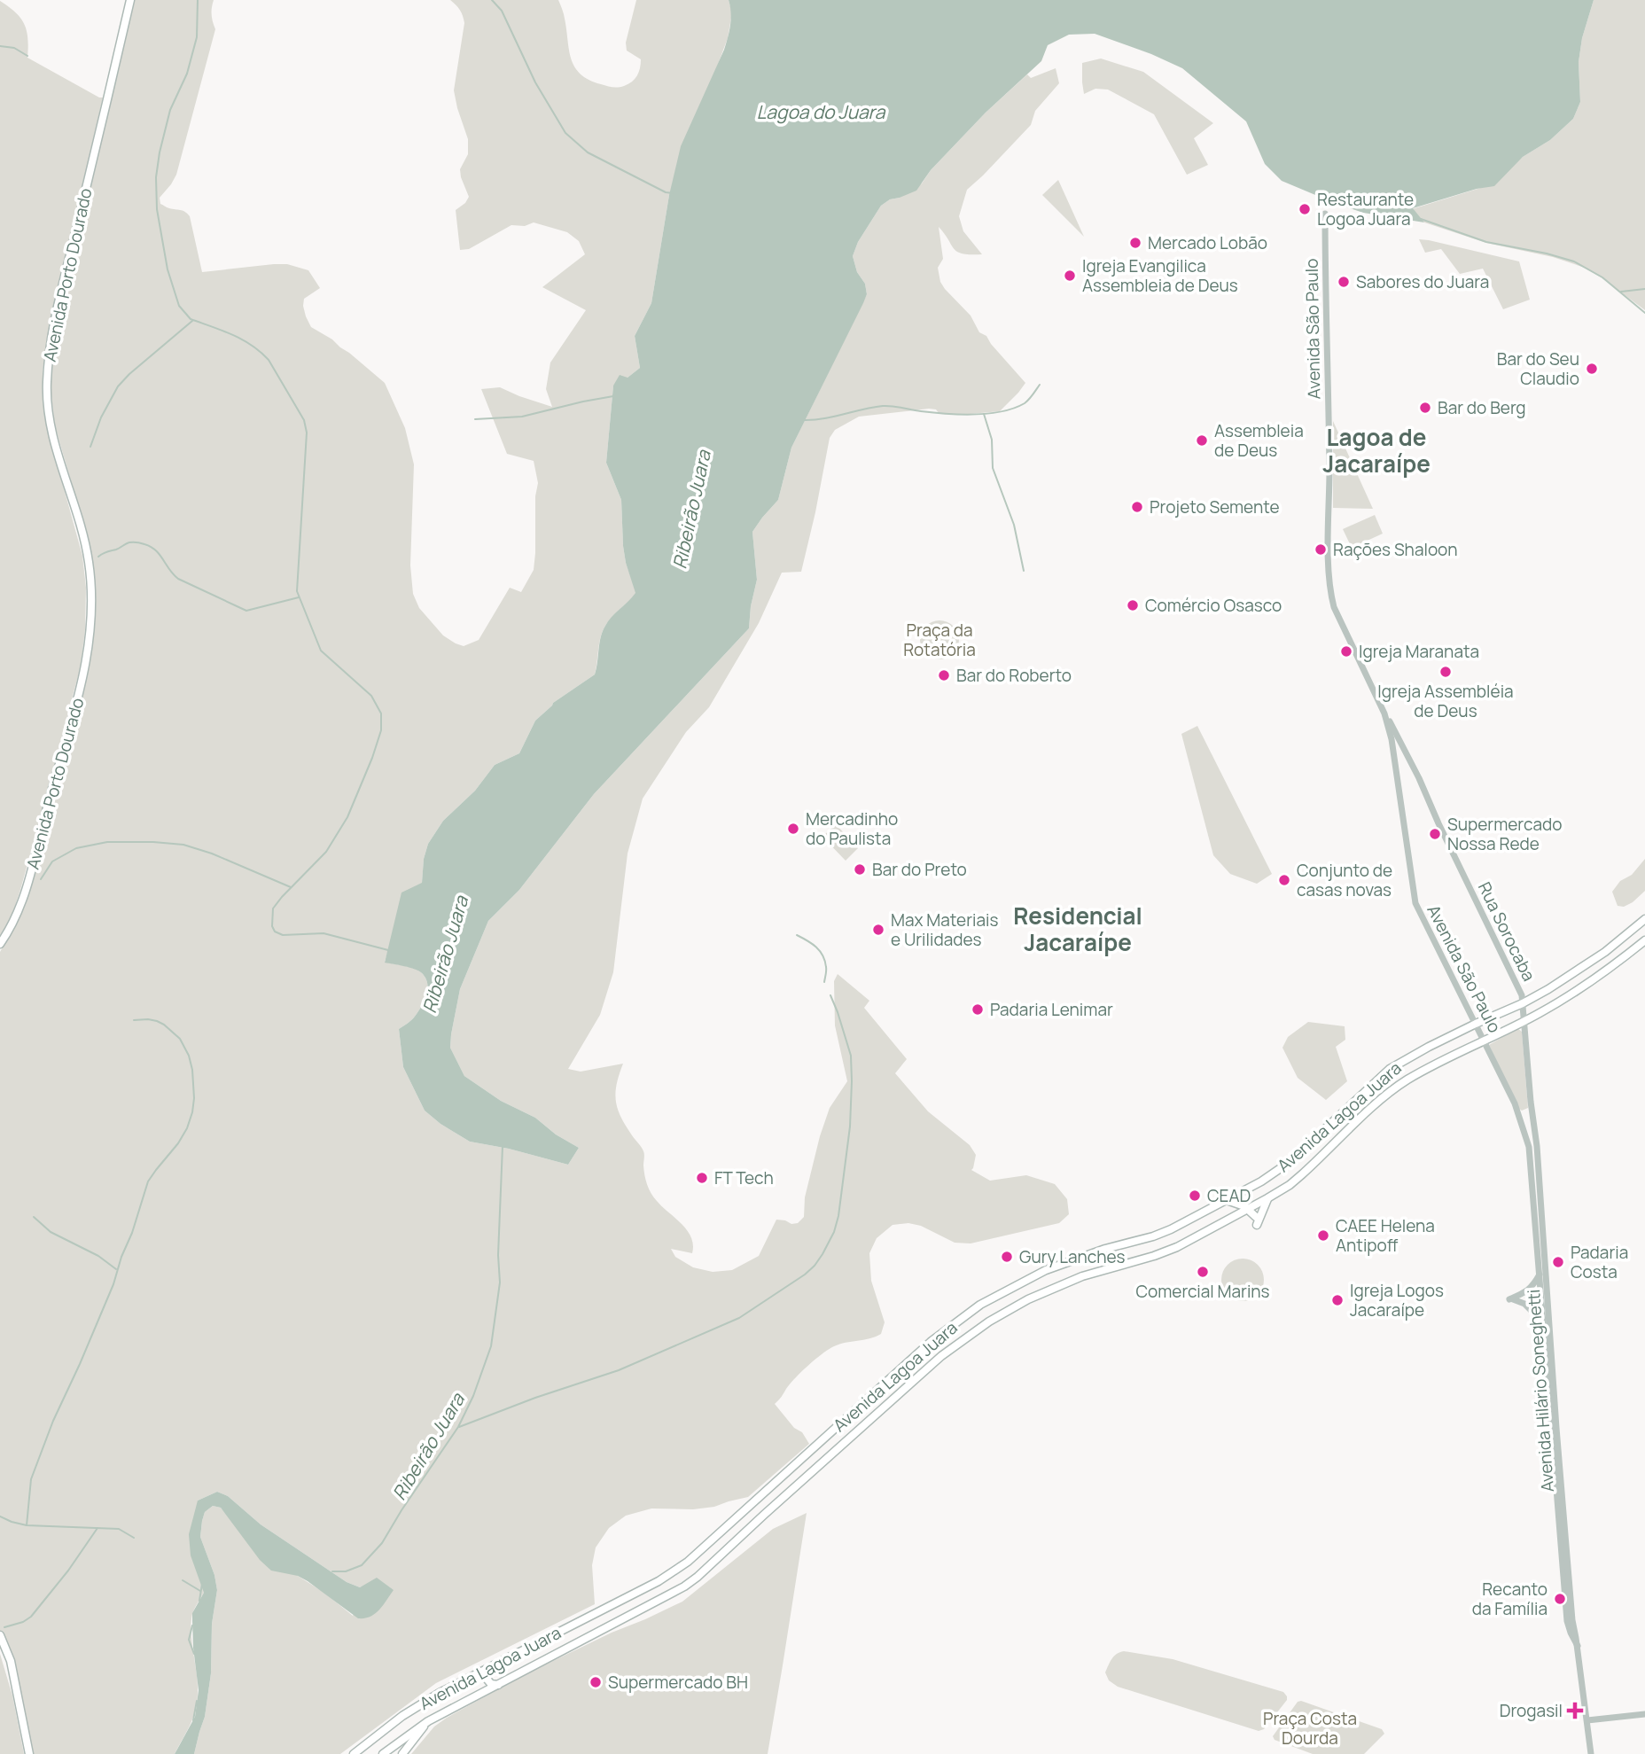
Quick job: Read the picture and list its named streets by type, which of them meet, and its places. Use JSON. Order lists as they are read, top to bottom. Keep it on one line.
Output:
{"streets":{"main road":["Avenida Porto Dourado","Avenida Lagoa Juara"],"street":["Avenida São Paulo","Rua Sorocaba","Avenida Hilário Soneghetti"]},"crossings":[["Avenida São Paulo","Rua Sorocaba"],["Avenida São Paulo","Avenida Lagoa Juara"],["Avenida São Paulo","Avenida Hilário Soneghetti"],["Rua Sorocaba","Avenida Lagoa Juara"]],"districts":["Lagoa de Jacaraípe","Residencial Jacaraípe"],"water":["Lagoa do Juara","Ribeirão Juara"],"parks":["Praça da Rotatória","Praça Costa Dourda"],"places":{"other":["Restaurante Logoa Juara","Mercado Lobão","Igreja Evangilica Assembleia de Deus","Sabores do Juara","Bar do Seu Claudio","Bar do Berg","Assembleia de Deus","Projeto Semente","Rações Shaloon","Comércio Osasco","Igreja Maranata","Igreja Assembléia de Deus","Bar do Roberto","Mercadinho do Paulista","Supermercado Nossa Rede","Bar do Preto","Conjunto de casas novas","Max Materiais e Urilidades","Padaria Lenimar","FT Tech","CEAD","CAEE Helena Antipoff","Gury Lanches","Padaria Costa","Comercial Marins","Igreja Logos Jacaraípe","Recanto da Família","Supermercado BH"],"health":["Drogasil"]}}
